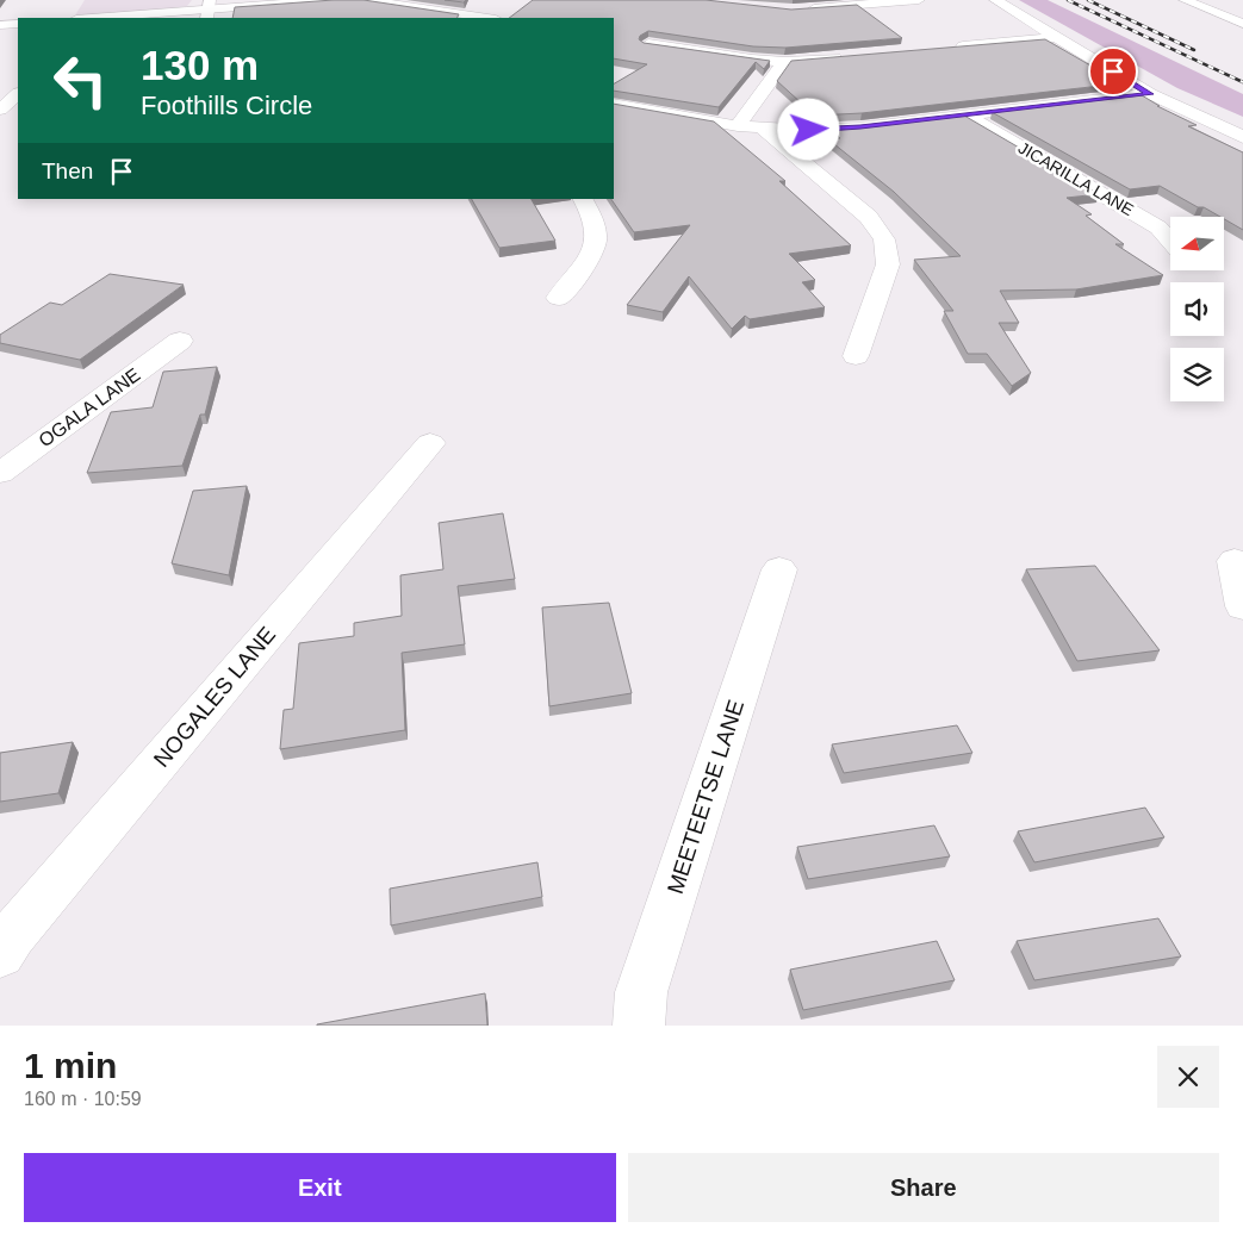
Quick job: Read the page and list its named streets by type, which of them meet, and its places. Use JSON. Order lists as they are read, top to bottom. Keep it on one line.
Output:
{"streets":{"street":["JICARILLA LANE","OGALA LANE","NOGALES LANE","MEETEETSE LANE"]},"north":"left","page":{"turn":["130 m","Foothills Circle"],"then":"Then","heading":["1 min","160 m · 10:59"],"buttons":["Exit","Share"]}}
